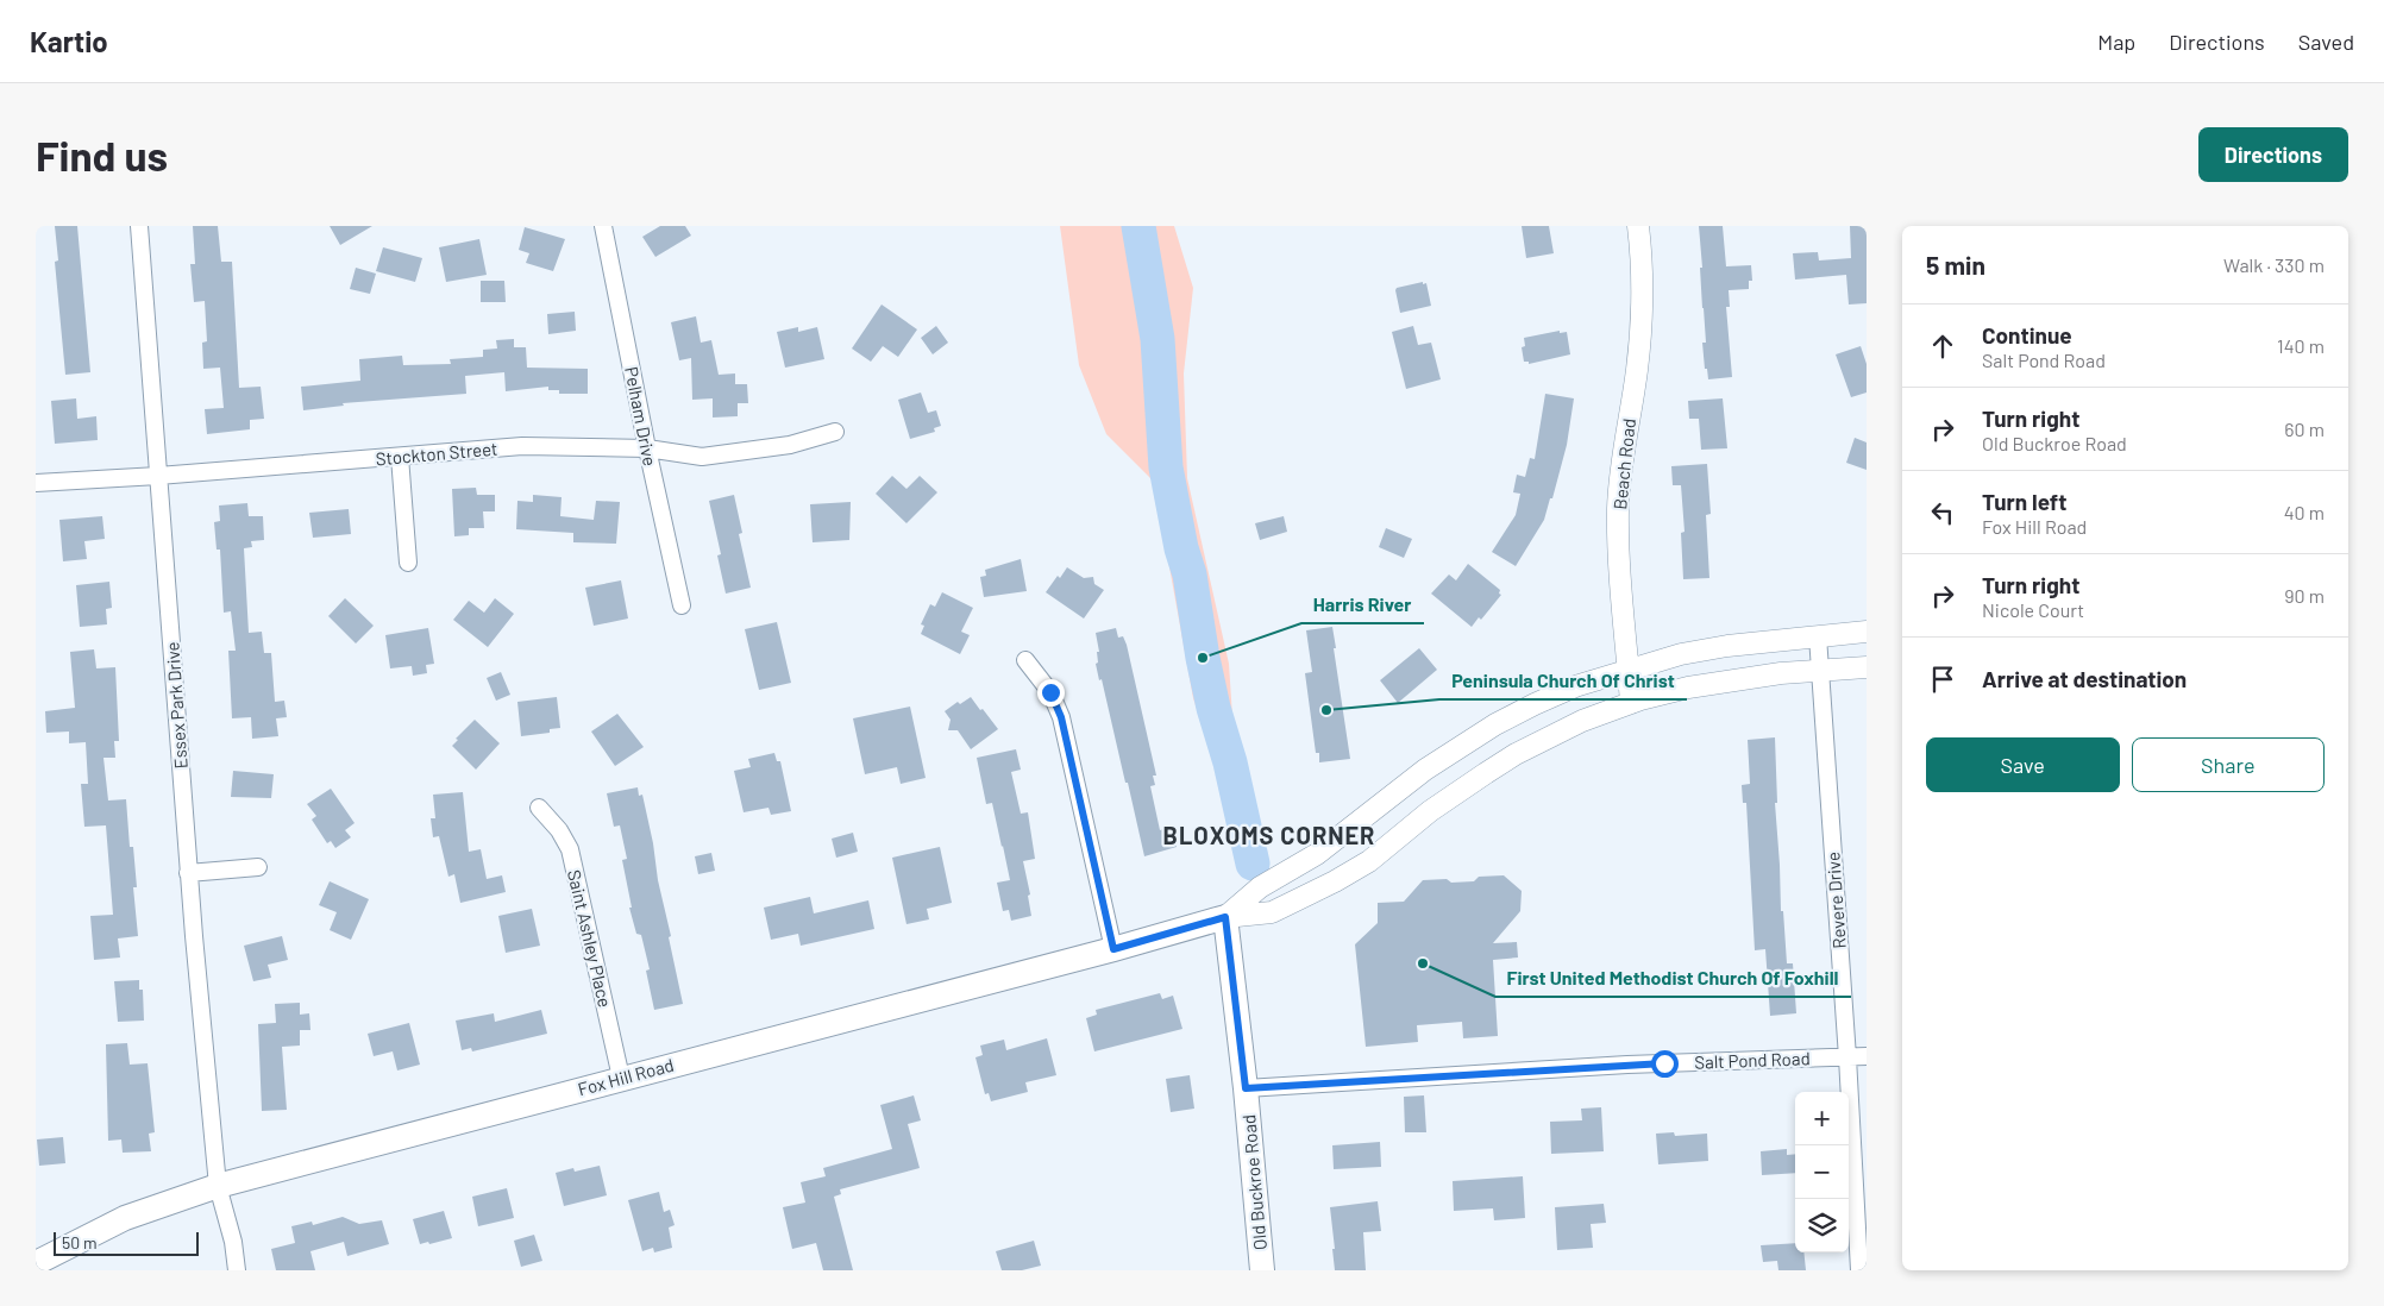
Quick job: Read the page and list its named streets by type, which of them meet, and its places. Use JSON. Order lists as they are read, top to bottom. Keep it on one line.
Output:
{"streets":{"main road":["Fox Hill Road","Old Buckroe Road"],"street":["Pelham Drive","Stockton Street","Beach Road","Essex Park Drive","Revere Drive","Saint Ashley Place","Salt Pond Road"]},"crossings":[["Pelham Drive","Stockton Street"],["Stockton Street","Essex Park Drive"],["Essex Park Drive","Fox Hill Road"],["Revere Drive","Salt Pond Road"],["Saint Ashley Place","Fox Hill Road"],["Salt Pond Road","Old Buckroe Road"],["Fox Hill Road","Old Buckroe Road"]],"districts":["BLOXOMS CORNER"],"places":["Harris River","Peninsula Church Of Christ","First United Methodist Church Of Foxhill"],"scale_bar":"50 m","page":{"header":"Kartio","nav":["Map","Directions","Saved"],"buttons":["Directions",["Save","Share"]],"title":"Find us","heading":["5 min","Walk · 330 m"],"list":[["Continue","Salt Pond Road","140 m"],["Turn right","Old Buckroe Road","60 m"],["Turn left","Fox Hill Road","40 m"],["Turn right","Nicole Court","90 m"],"Arrive at destination"],"map_buttons":["+","−"],"scale":"50 m"}}
